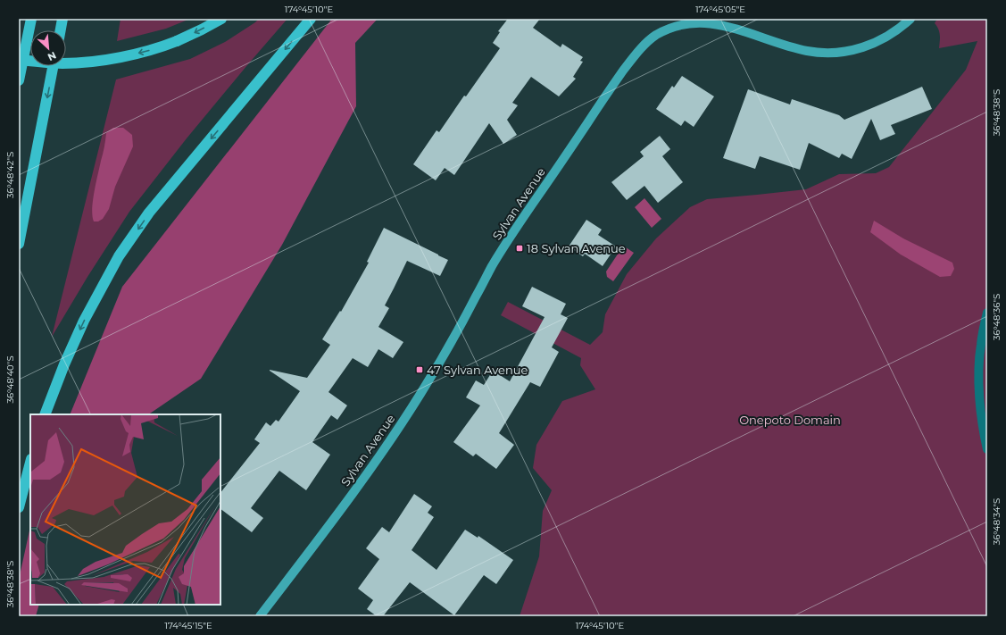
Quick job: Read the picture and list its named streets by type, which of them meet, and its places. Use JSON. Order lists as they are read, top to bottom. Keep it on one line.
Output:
{"streets":{"main road":["Sylvan Avenue"]},"parks":["Onepoto Domain"],"places":{"transit":["18 Sylvan Avenue","47 Sylvan Avenue"]},"north":"bottom right","coordinates":["174°45'10\"E","174°45'05\"E","36°48'38\"S","36°48'42\"S","36°48'36\"S","36°48'40\"S","36°48'34\"S","174°45'15\"E"]}
